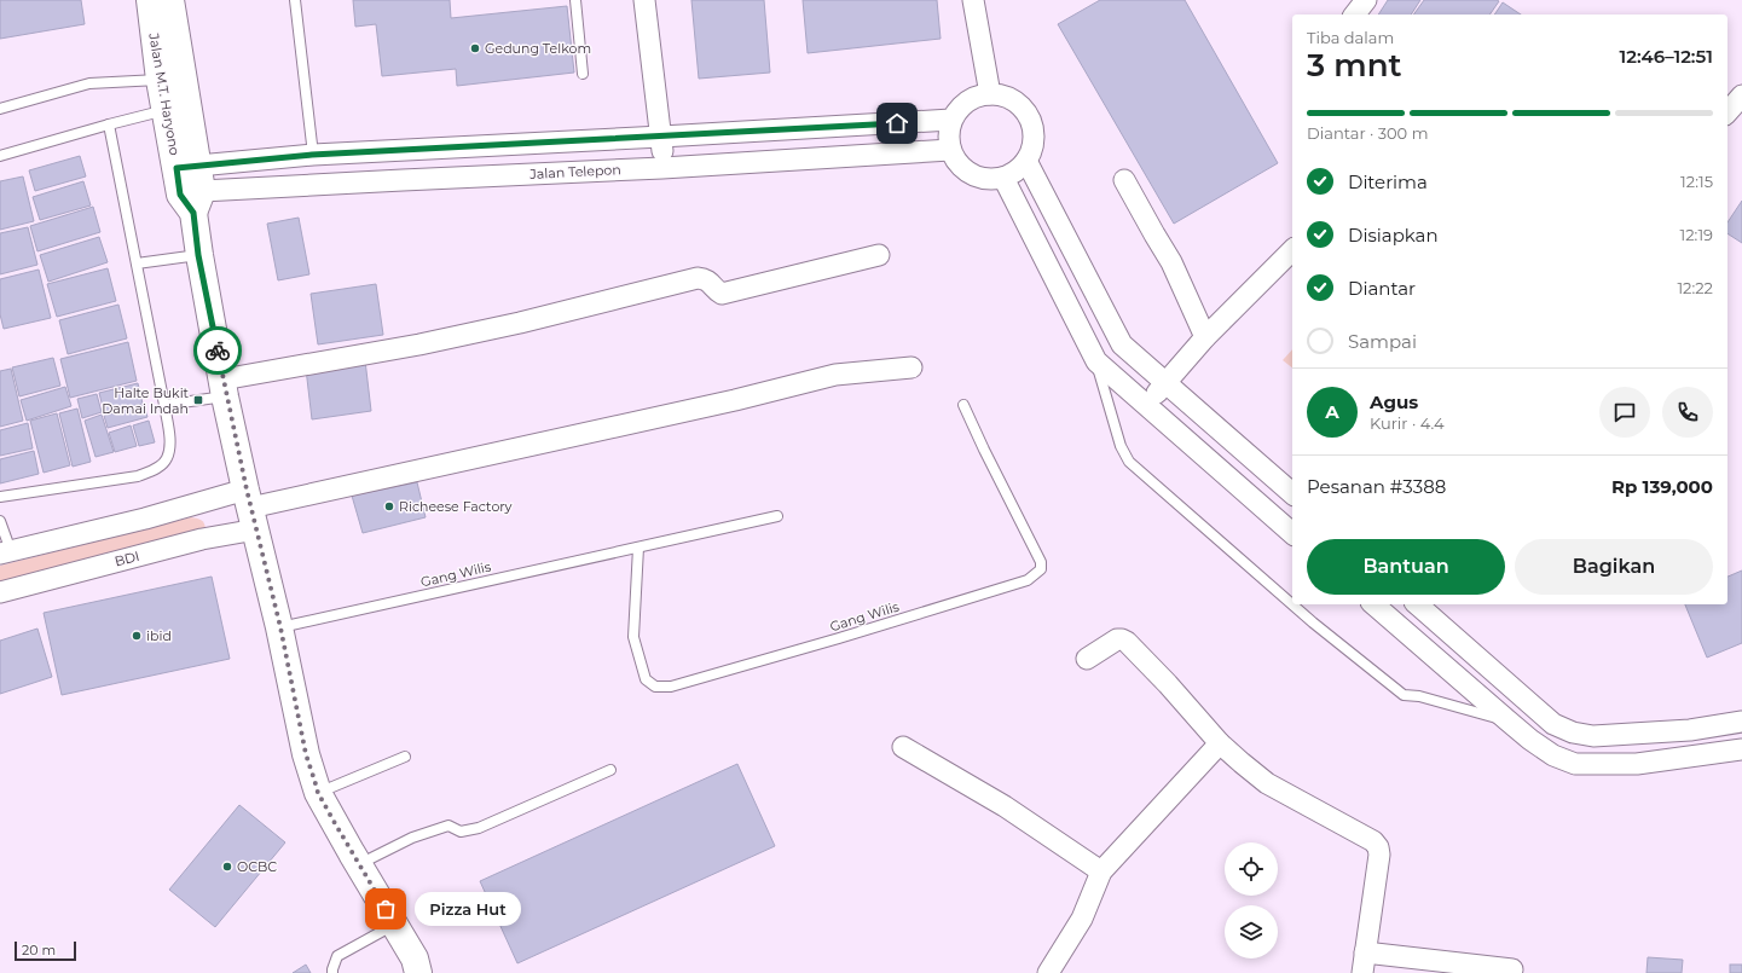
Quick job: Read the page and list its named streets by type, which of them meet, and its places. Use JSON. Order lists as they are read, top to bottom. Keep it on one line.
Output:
{"streets":{"main road":["Jalan M.T. Haryono"],"street":["Jalan Telepon","BDI"],"lane":["Gang Wilis"]},"crossings":[["Jalan M.T. Haryono","Jalan Telepon"],["Jalan M.T. Haryono","BDI"],["Jalan M.T. Haryono","Gang Wilis"]],"places":{"other":["Gedung Telkom","Richeese Factory","ibid","OCBC","Pizza Hut"],"transit":["Halte Bukit Damai Indah"]},"scale_bar":"20 m","page":{"heading":["3 mnt","Tiba dalam","12:46–12:51"],"panel":["Agus","Kurir · 4.4","Pesanan #3388","Rp 139,000"],"bar":"Diantar · 300 m","list":[["Diterima","12:15"],["Disiapkan","12:19"],["Diantar","12:22"],"Sampai"],"round":"A","buttons":["Bantuan","Bagikan"],"bubble":"Pizza Hut","scale":"20 m"}}
